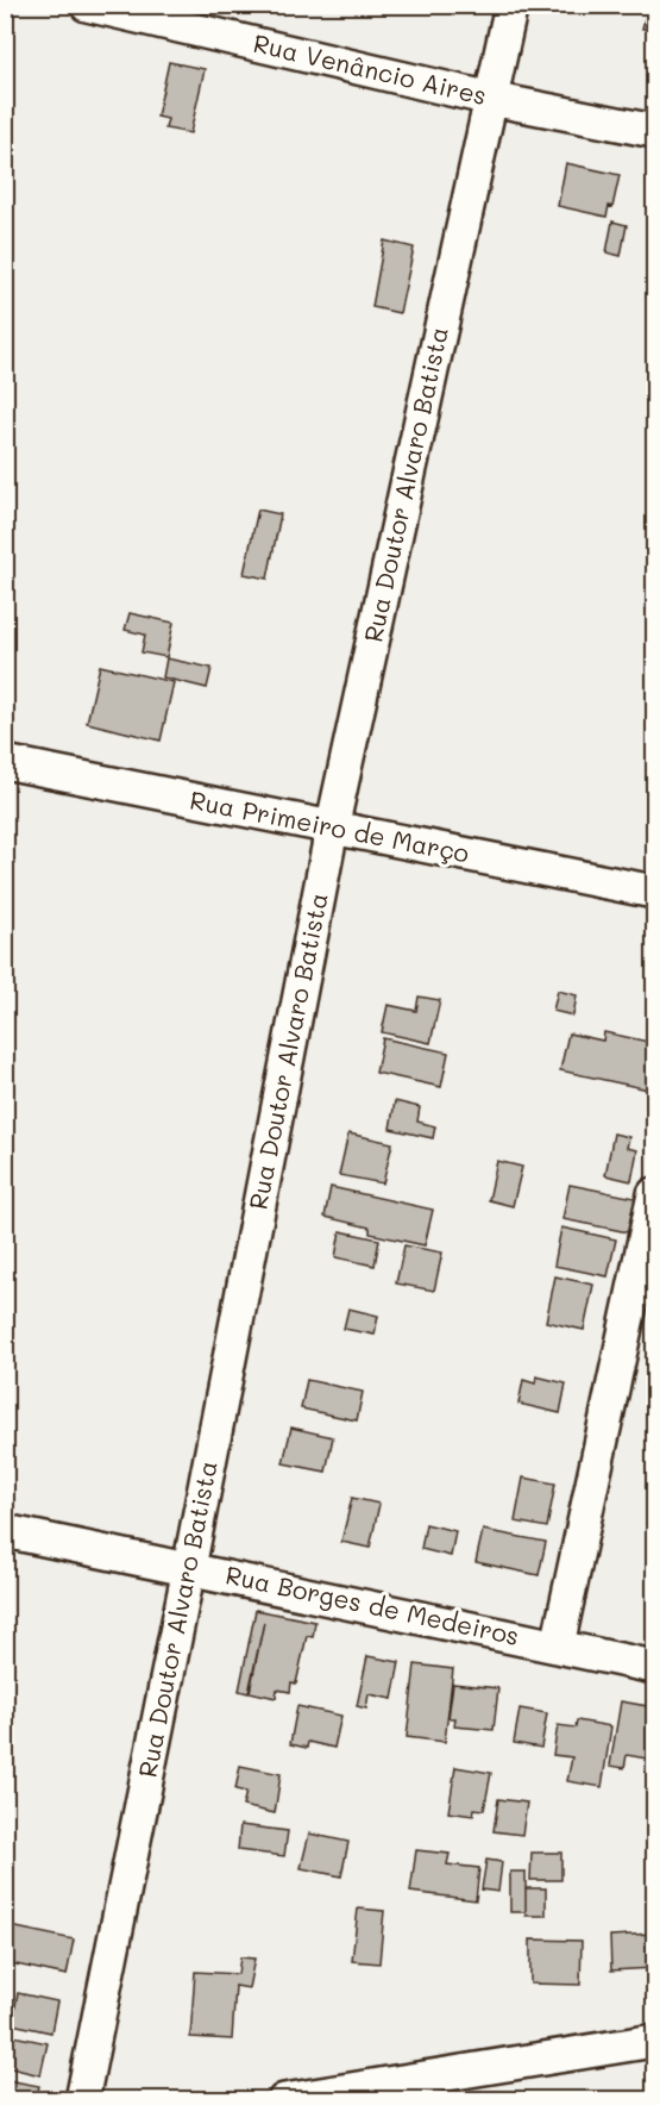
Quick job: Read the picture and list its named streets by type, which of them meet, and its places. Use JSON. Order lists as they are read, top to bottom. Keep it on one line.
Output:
{"streets":{"street":["Rua Venâncio Aires","Rua Doutor Alvaro Batista","Rua Primeiro de Março","Rua Borges de Medeiros"]},"crossings":[["Rua Venâncio Aires","Rua Doutor Alvaro Batista"],["Rua Doutor Alvaro Batista","Rua Primeiro de Março"],["Rua Doutor Alvaro Batista","Rua Borges de Medeiros"]]}
